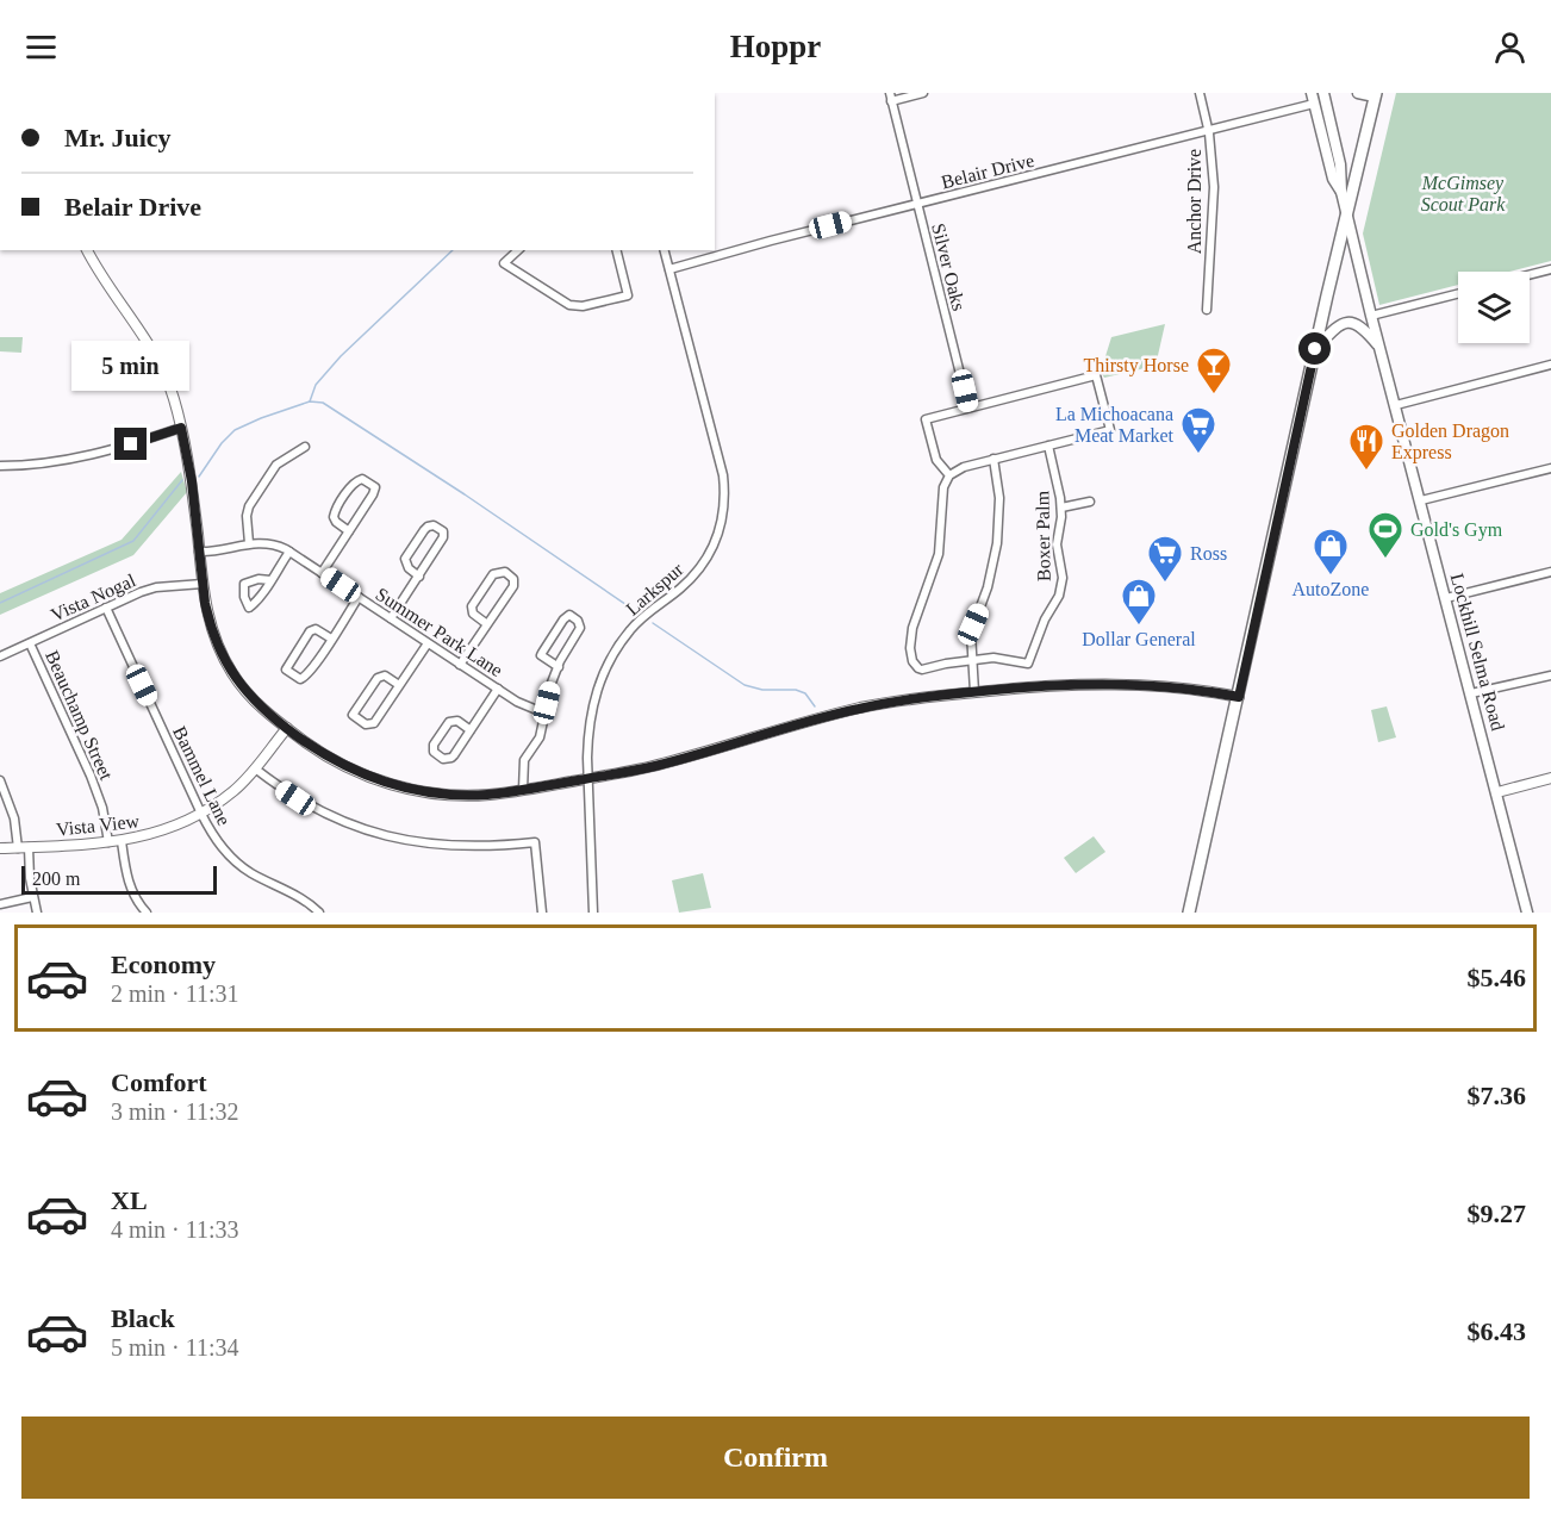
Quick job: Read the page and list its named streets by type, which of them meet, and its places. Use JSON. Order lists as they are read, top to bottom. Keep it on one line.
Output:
{"streets":{"main road":["Lockhill Selma Road"],"street":["Belair Drive","Anchor Drive","Silver Oaks","Boxer Palm","Larkspur","Vista Nogal","Summer Park Lane","Beauchamp Street","Bammel Lane","Vista View"]},"crossings":[["Belair Drive","Anchor Drive"],["Belair Drive","Silver Oaks"],["Belair Drive","Larkspur"],["Belair Drive","Lockhill Selma Road"],["Vista Nogal","Beauchamp Street"],["Vista Nogal","Bammel Lane"],["Beauchamp Street","Vista View"],["Bammel Lane","Vista View"]],"parks":["McGimsey Scout Park"],"places":{"bar":["Thirsty Horse"],"supermarket":["La Michoacana Meat Market","Ross"],"restaurant":["Golden Dragon Express"],"sports":["Gold's Gym"],"shop":["AutoZone","Dollar General"]},"scale_bar":"200 m","page":{"header":"Hoppr","banner":["Mr. Juicy","Belair Drive"],"bubble":"5 min","scale":"200 m","list":[{"name":"Economy","note":"2 min · 11:31","value":"$5.46"},{"name":"Comfort","note":"3 min · 11:32","value":"$7.36"},{"name":"XL","note":"4 min · 11:33","value":"$9.27"},{"name":"Black","note":"5 min · 11:34","value":"$6.43"}],"buttons":"Confirm"}}
